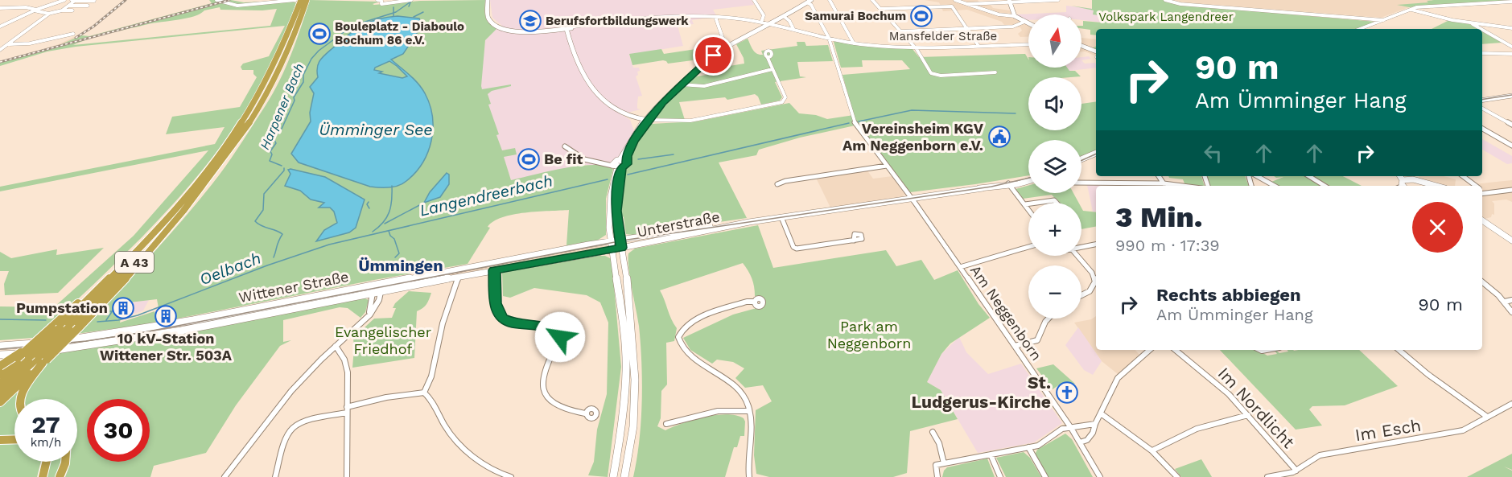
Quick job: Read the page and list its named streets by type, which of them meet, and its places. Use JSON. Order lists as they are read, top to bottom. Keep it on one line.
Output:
{"streets":{"highway":["A 43"],"main road":["Unterstraße","Wittener Straße"],"street":["Mansfelder Straße","Am Neggenborn","Im Nordlicht","Im Esch"]},"crossings":[["Mansfelder Straße","Am Neggenborn"],["Unterstraße","Wittener Straße"],["Unterstraße","Am Neggenborn"],["Im Nordlicht","Im Esch"]],"districts":["Ümmingen"],"water":["Harpener Bach","Ümminger See","Langendreerbach","Oelbach"],"parks":["Volkspark Langendreer","Park am Neggenborn","Evangelischer Friedhof"],"places":{"sports":["Samurai Bochum","Bouleplatz - Diaboulo Bochum 86 e.V.","Be fit"],"school or university":["Berufsfortbildungswerk"],"public building":["Vereinsheim KGV Am Neggenborn e.V."],"building":["Pumpstation","10 kV-Station Wittener Str. 503A"],"church":["St. Ludgerus-Kirche"]},"north":"top","page":{"map_buttons":["+","−"],"turn":["90 m","Am Ümminger Hang"],"heading":["3 Min.","990 m · 17:39"],"list":[{"name":"Rechts abbiegen","note":"Am Ümminger Hang","value":"90 m"}],"speed":"27 km/h","limit":"30"}}
